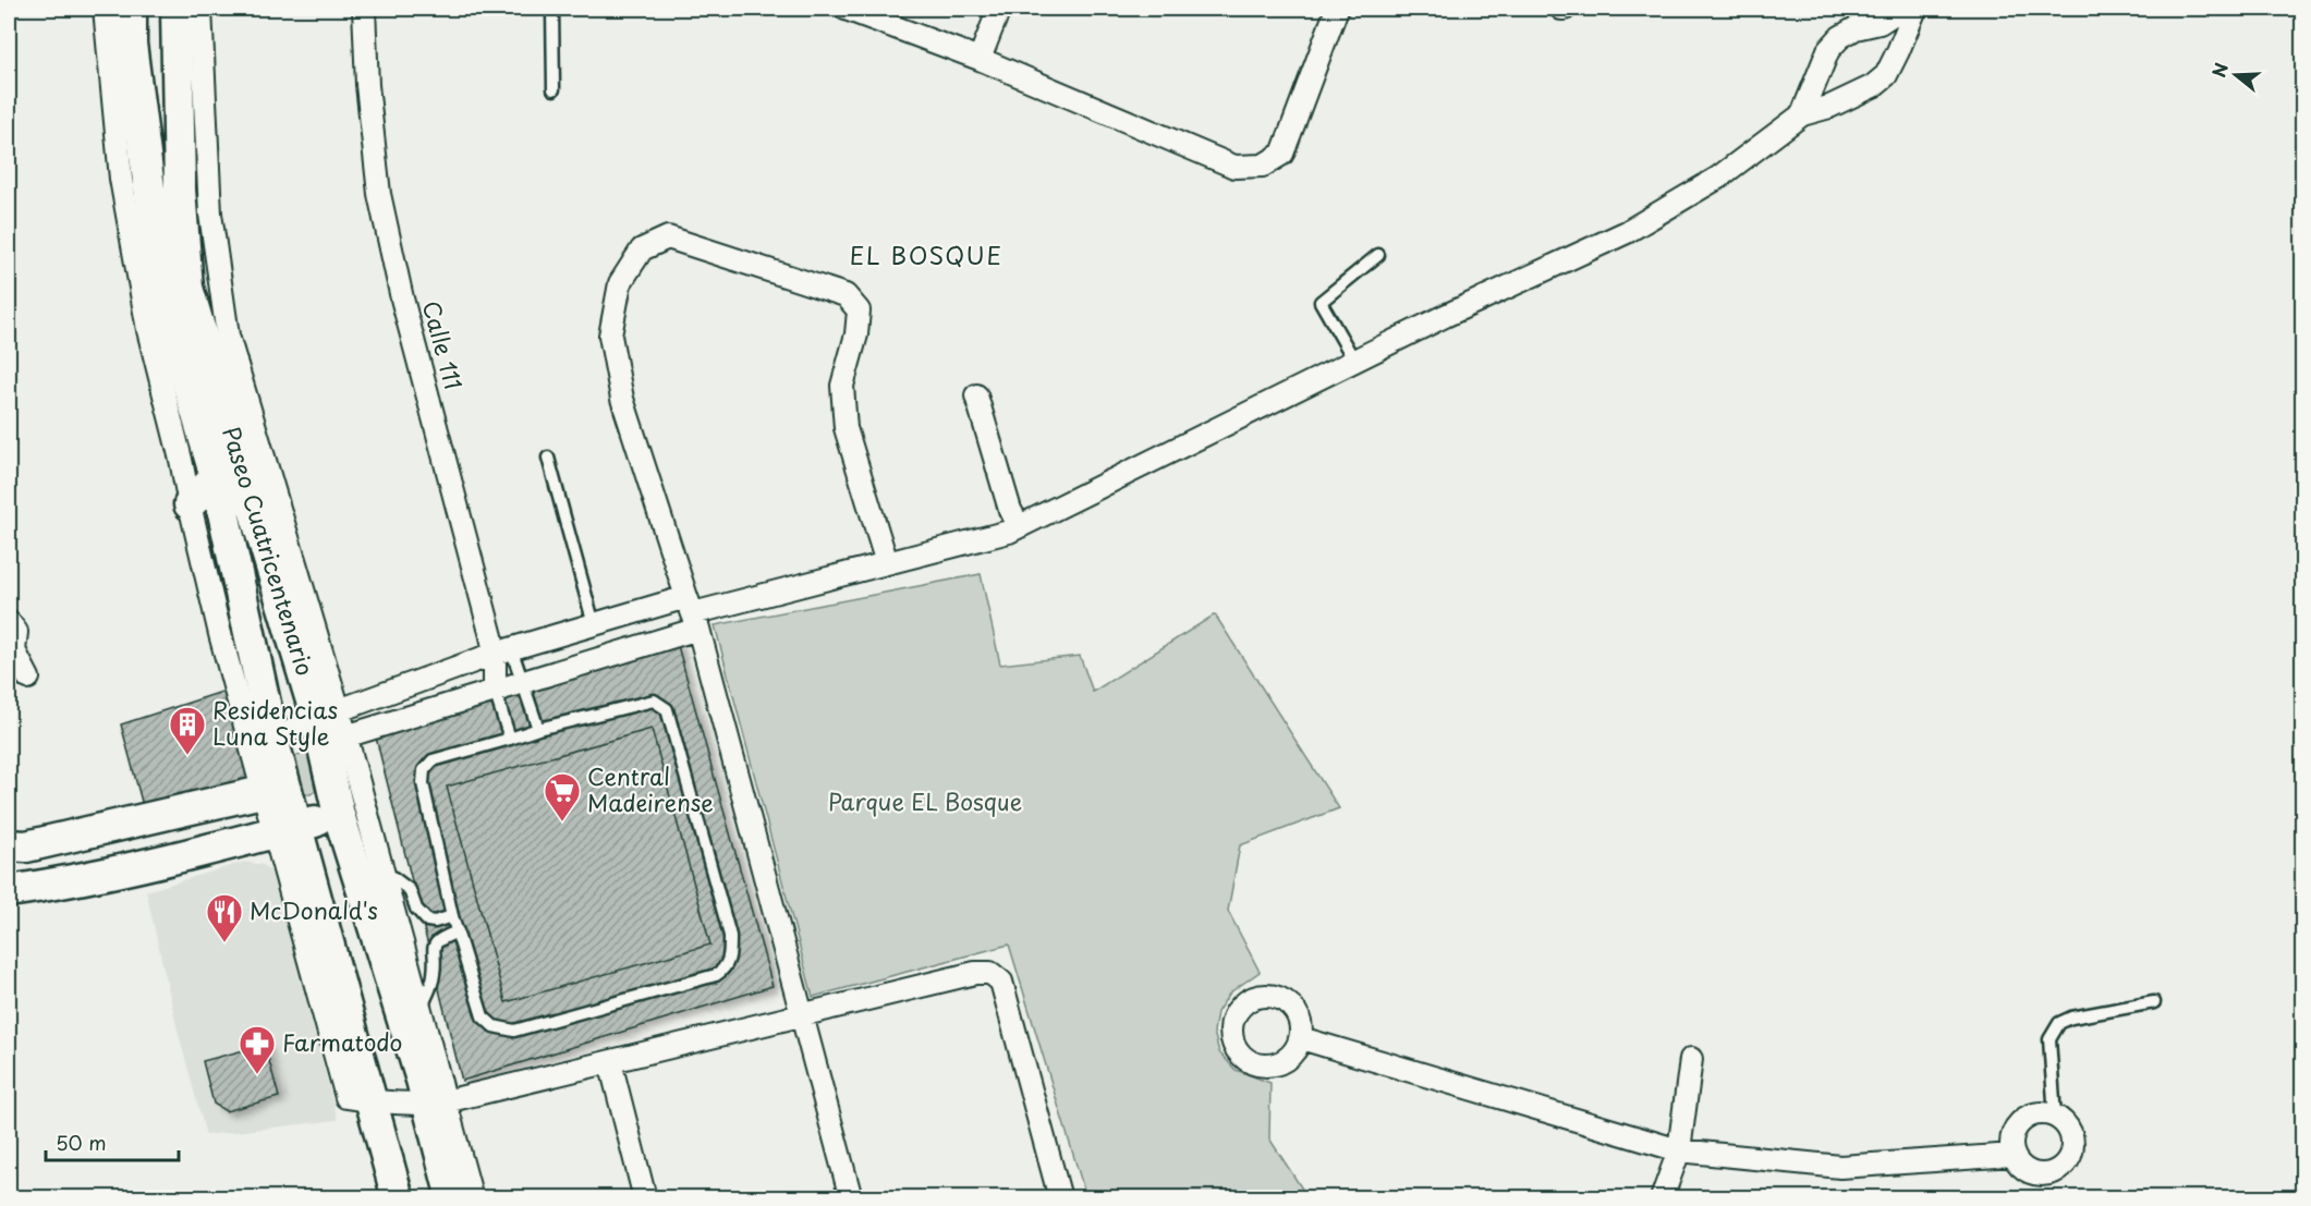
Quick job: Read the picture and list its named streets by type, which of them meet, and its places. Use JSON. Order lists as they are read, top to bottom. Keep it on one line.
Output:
{"streets":{"street":["Calle 111","Paseo Cuatricentenario"]},"districts":["EL BOSQUE"],"parks":["Parque EL Bosque"],"places":{"building":["Residencias Luna Style"],"supermarket":["Central Madeirense"],"restaurant":["McDonald's"],"pharmacy":["Farmatodo"]},"scale_bar":"50 m","north":"left"}
